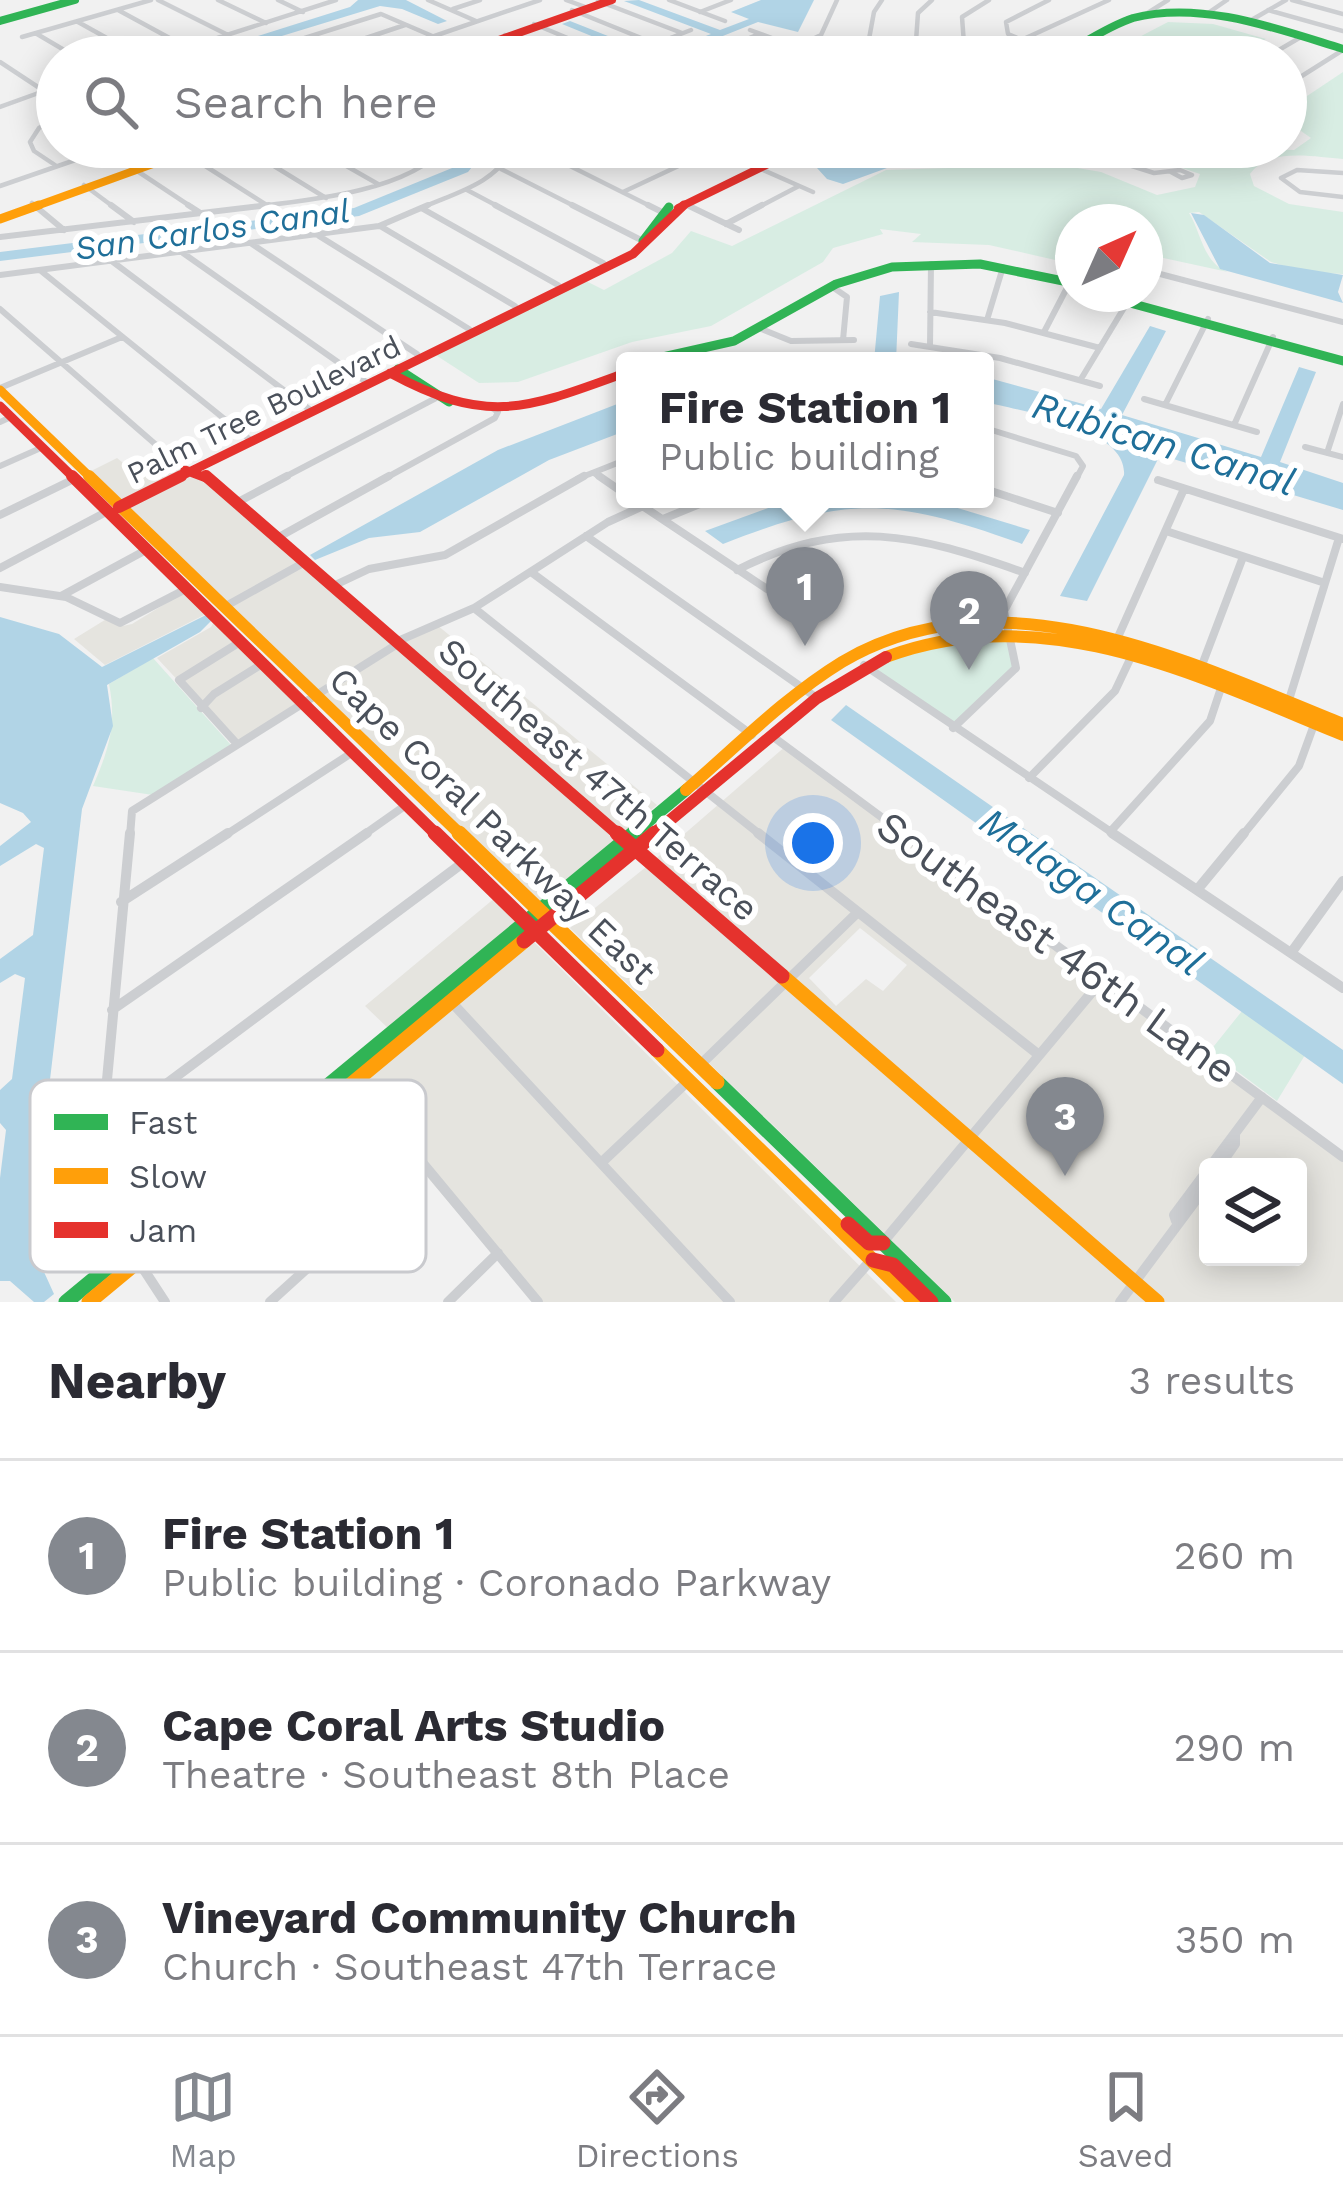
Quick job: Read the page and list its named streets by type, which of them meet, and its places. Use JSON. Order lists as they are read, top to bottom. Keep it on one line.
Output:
{"streets":{"main road":["Palm Tree Boulevard","Southeast 47th Terrace","Cape Coral Parkway East"],"street":["Southeast 46th Lane"]},"crossings":[["Palm Tree Boulevard","Southeast 47th Terrace"],["Palm Tree Boulevard","Cape Coral Parkway East"]],"water":["San Carlos Canal","Rubican Canal","Malaga Canal"],"legend":["Fast","Slow","Jam"],"north":"top right","page":{"search":"Search here","popup":["Fire Station 1","Public building"],"pins":["1","2","3"],"heading":["Nearby","3 results"],"list":[{"mark":"1","name":"Fire Station 1","note":"Public building · Coronado Parkway","value":"260 m"},{"mark":"2","name":"Cape Coral Arts Studio","note":"Theatre · Southeast 8th Place","value":"290 m"},{"mark":"3","name":"Vineyard Community Church","note":"Church · Southeast 47th Terrace","value":"350 m"}],"nav":["Map","Directions","Saved"]}}
